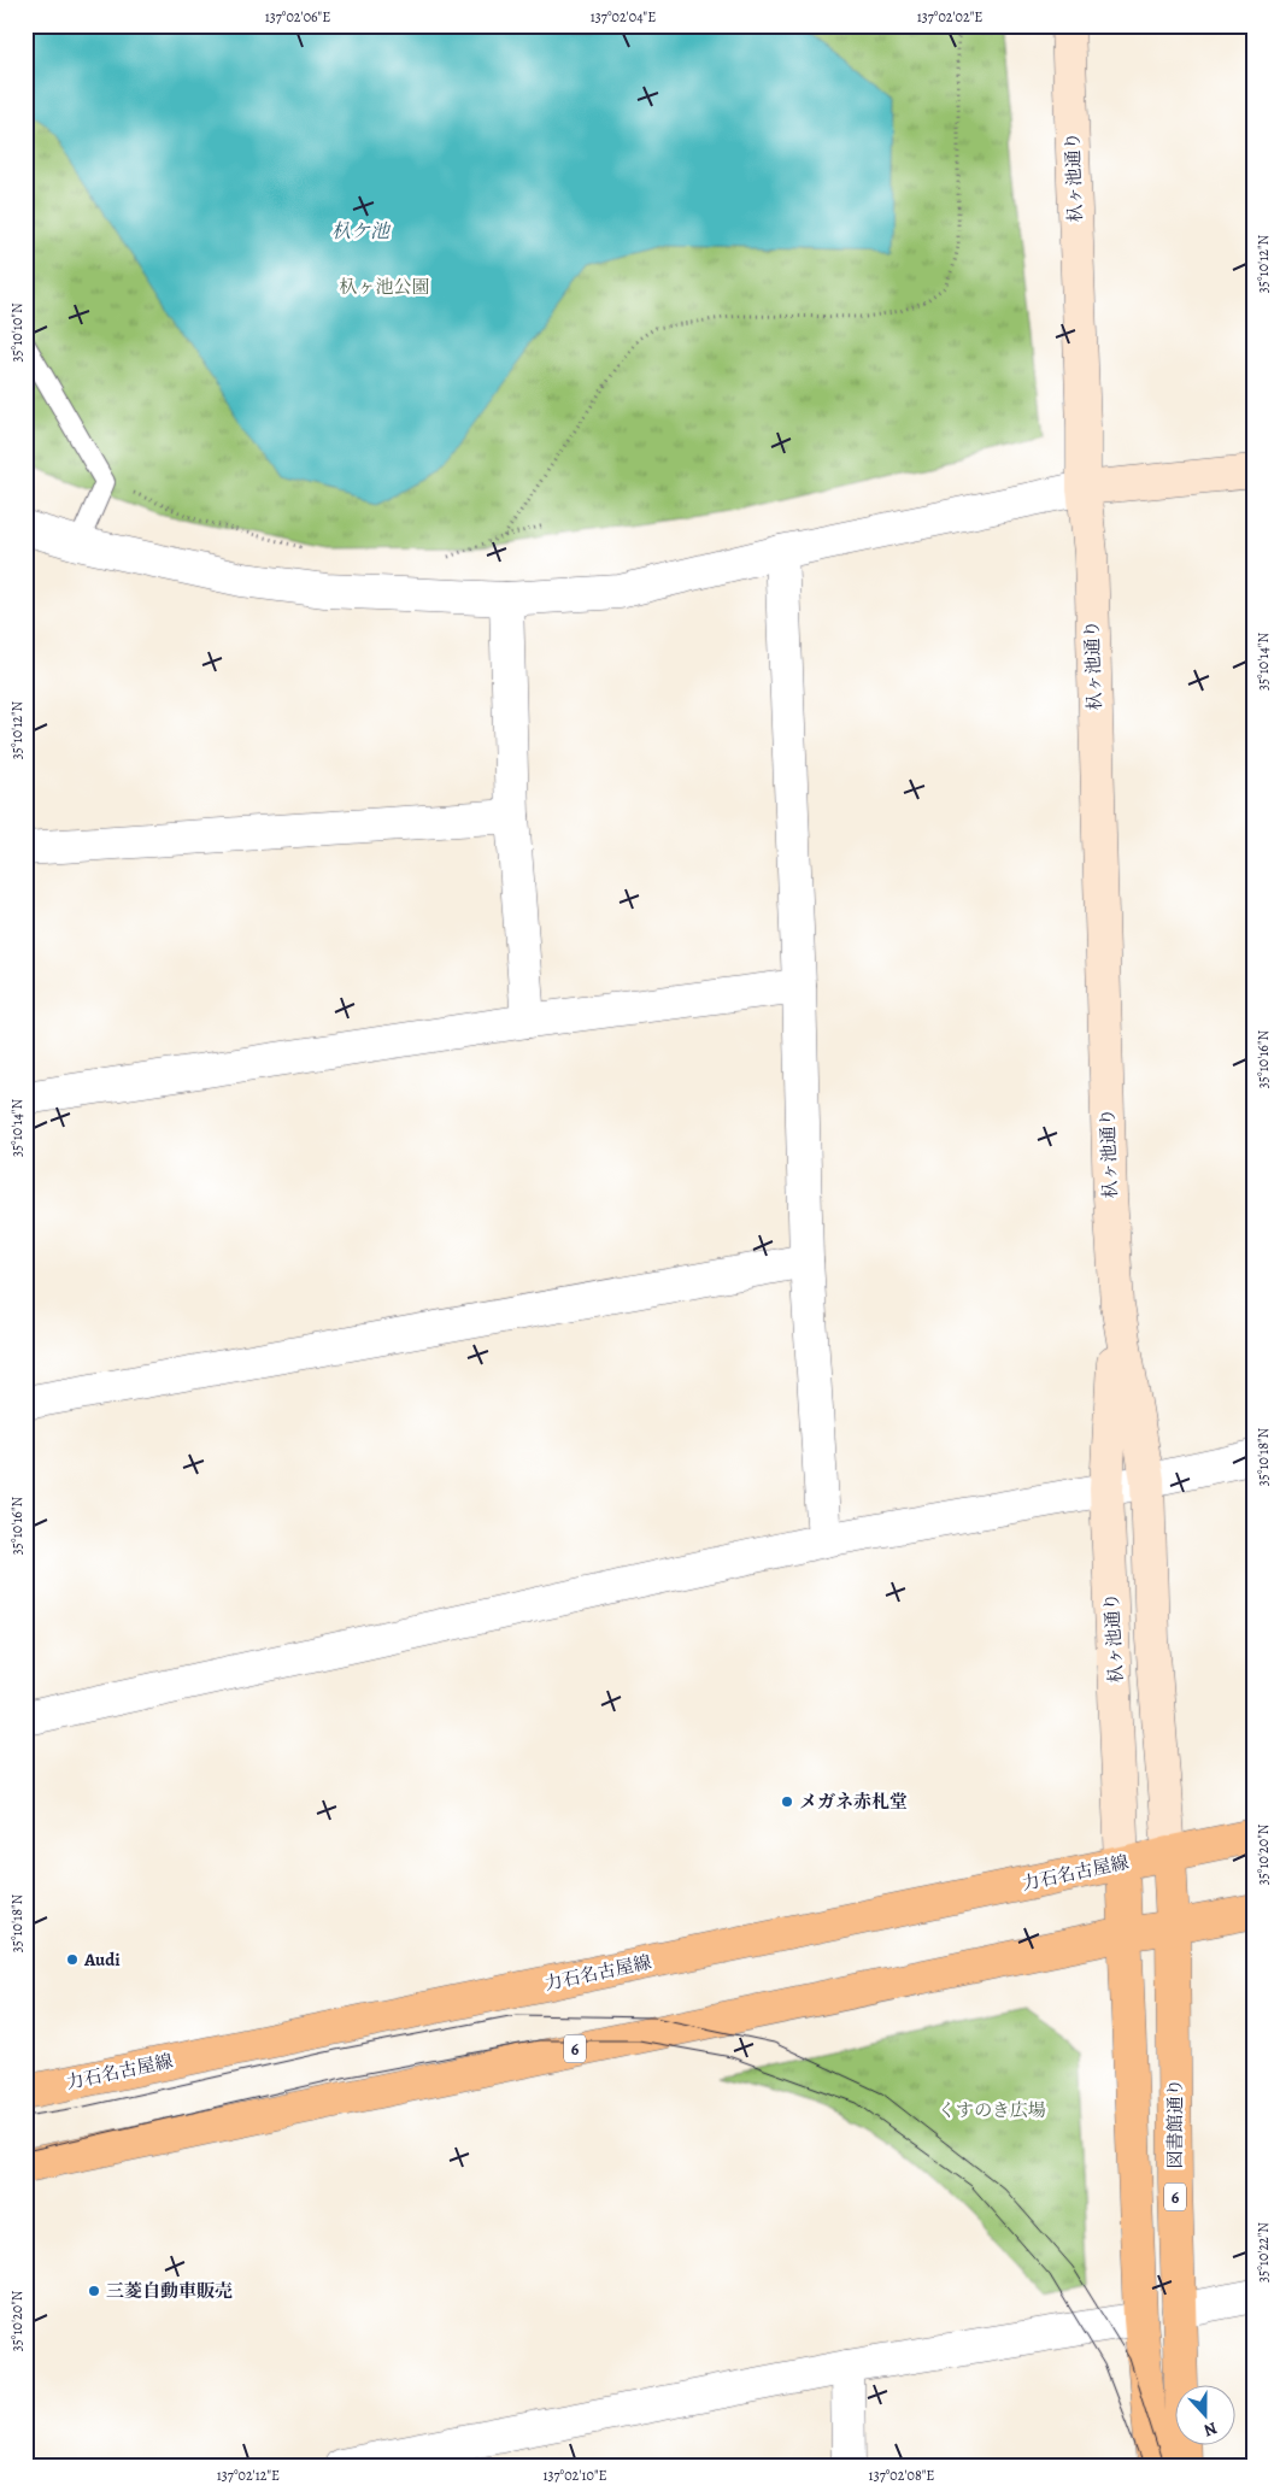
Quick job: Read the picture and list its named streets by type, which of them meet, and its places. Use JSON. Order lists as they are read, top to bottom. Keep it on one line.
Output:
{"streets":{"main road":["力石名古屋線","6","図書館通り"],"street":["杁ヶ池通り"]},"crossings":[["杁ヶ池通り","力石名古屋線"],["杁ヶ池通り","図書館通り"],["力石名古屋線","図書館通り"]],"water":["杁ケ池"],"parks":["杁ヶ池公園","くすのき広場"],"places":["メガネ赤札堂","Audi","三菱自動車販売"],"north":"bottom","coordinates":["137°02'06\"E","137°02'04\"E","137°02'02\"E","35°10'12\"N","35°10'10\"N","35°10'14\"N","35°10'16\"N","35°10'18\"N","35°10'20\"N","35°10'22\"N","137°02'12\"E","137°02'10\"E","137°02'08\"E"]}
